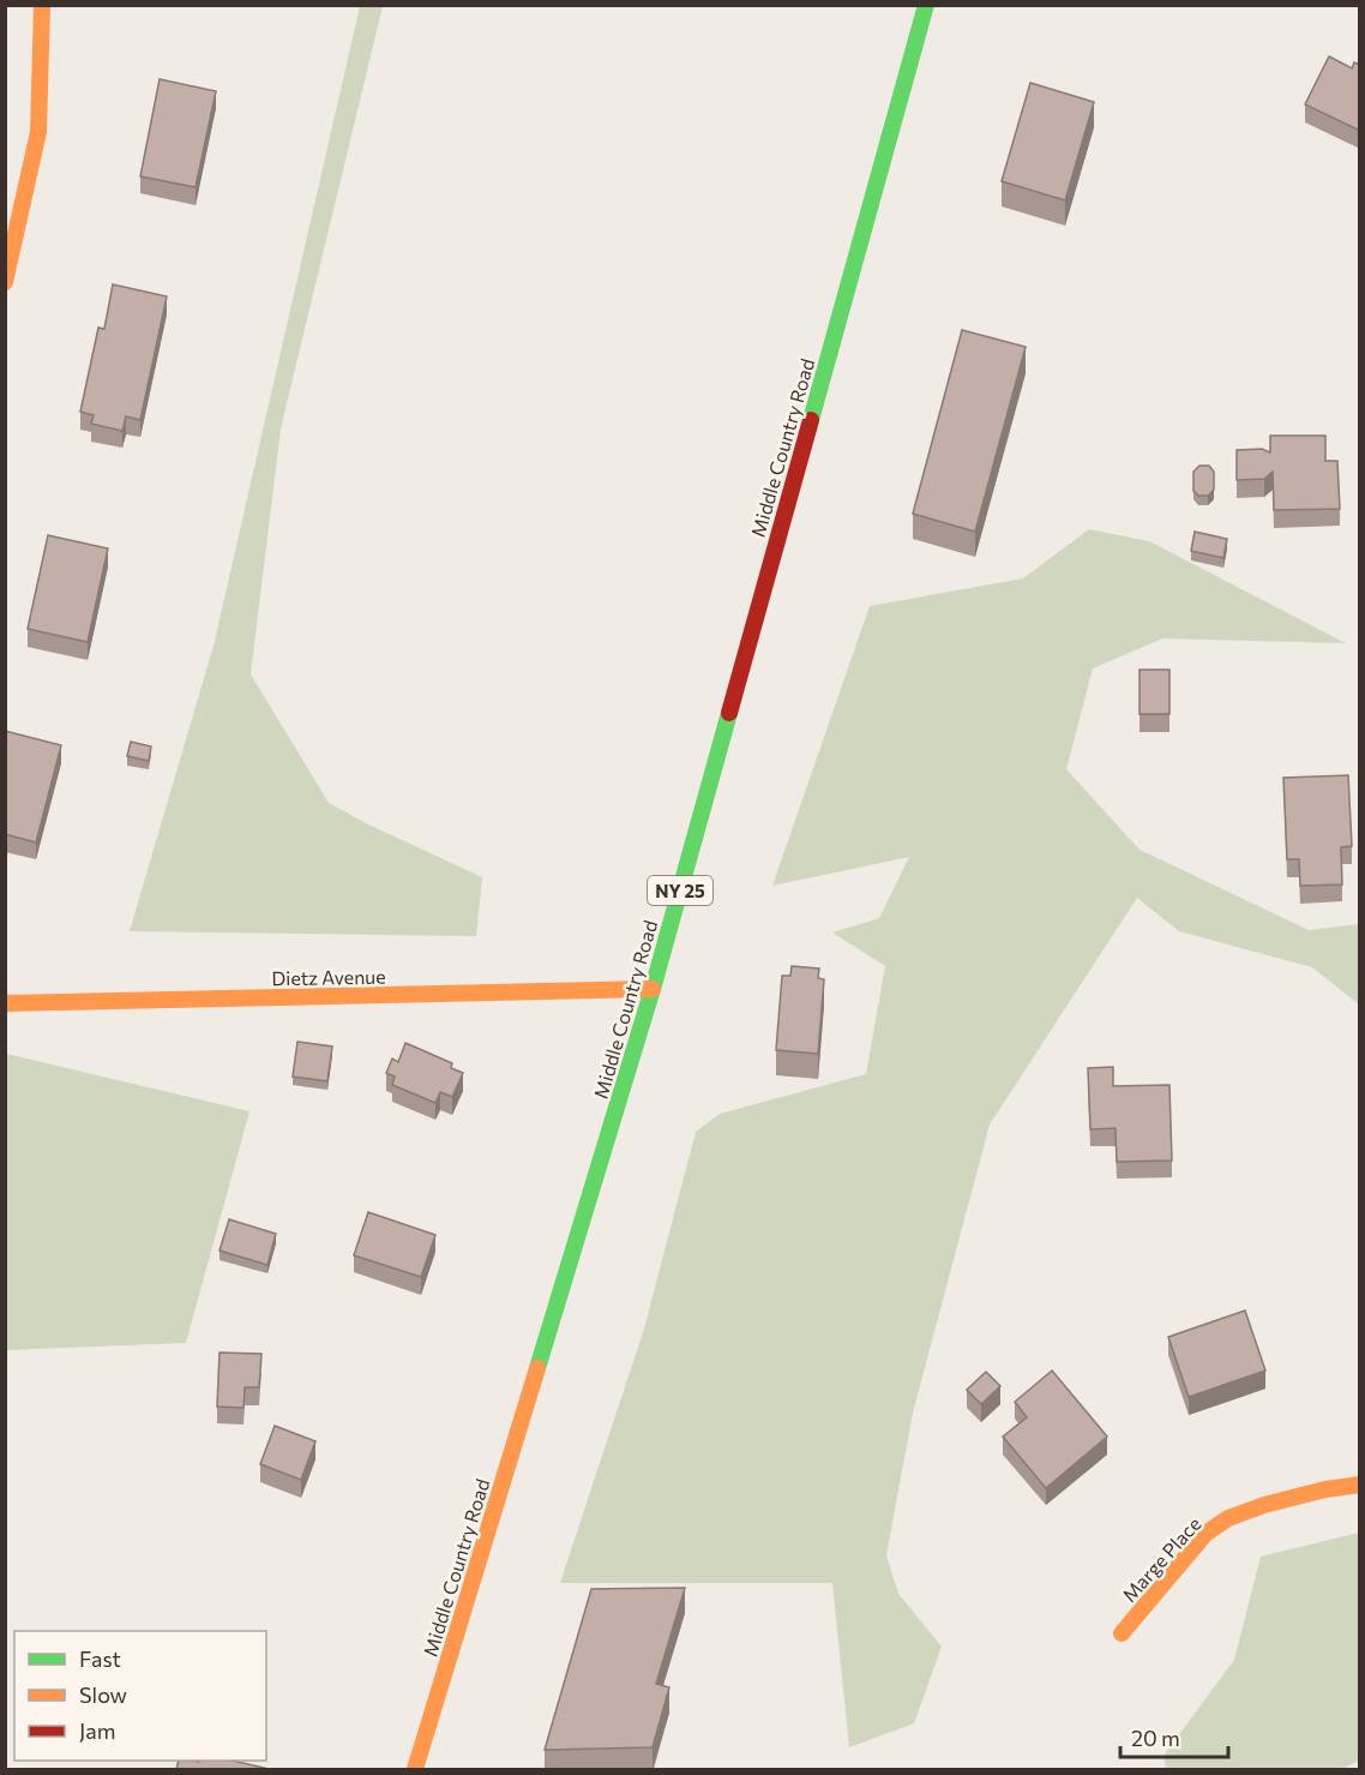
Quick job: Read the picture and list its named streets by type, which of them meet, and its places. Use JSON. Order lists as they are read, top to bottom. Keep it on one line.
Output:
{"streets":{"main road":["Middle Country Road","NY 25","Dietz Avenue","Marge Place"]},"crossings":[["Middle Country Road","Dietz Avenue"]],"legend":["Fast","Slow","Jam"],"scale_bar":"20 m"}
